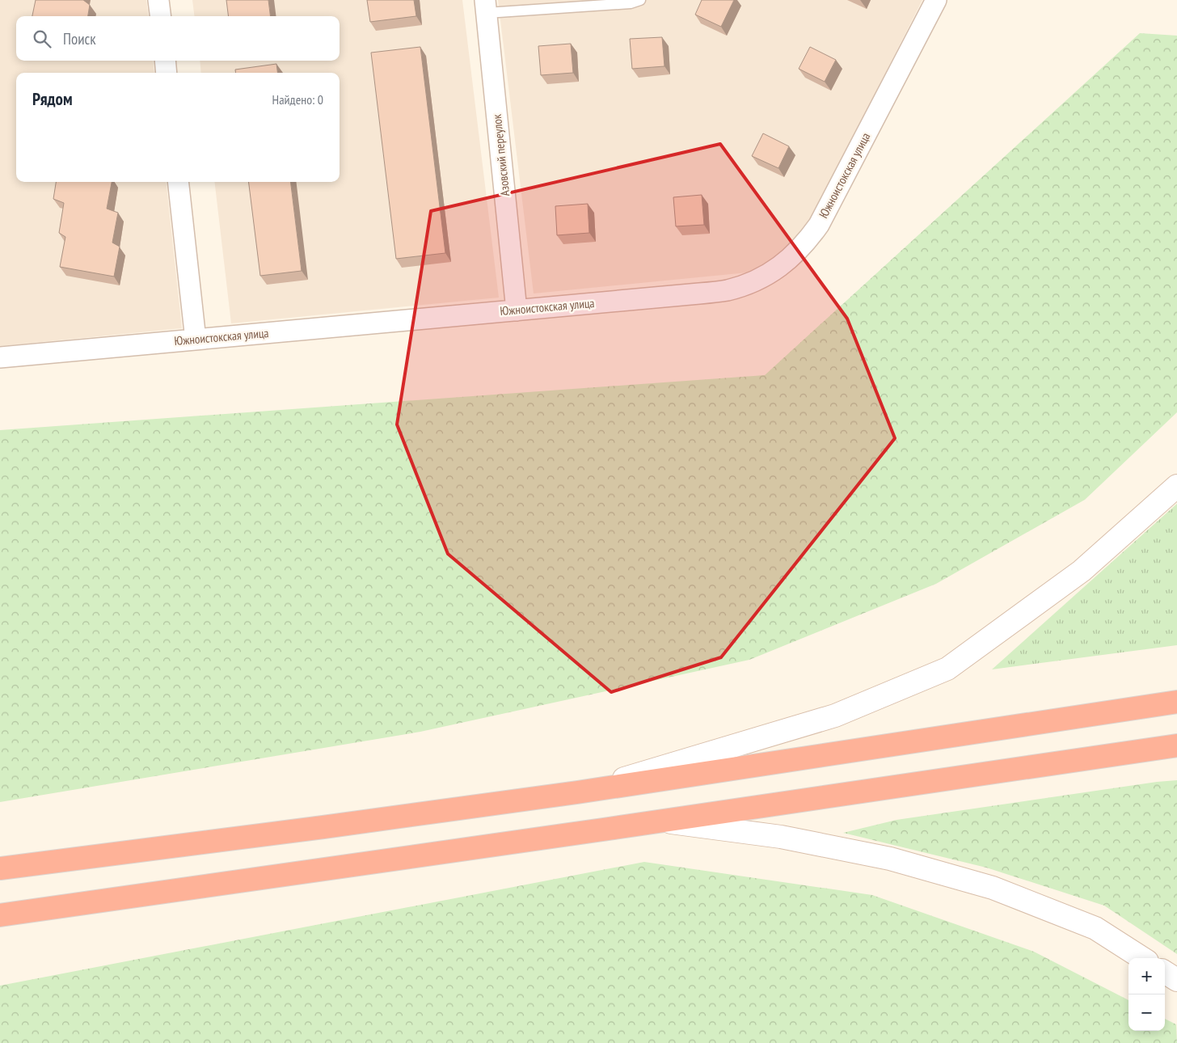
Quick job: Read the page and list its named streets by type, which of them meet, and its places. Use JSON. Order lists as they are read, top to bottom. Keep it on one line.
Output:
{"streets":{"street":["Азовский переулок","Южноистокская улица"]},"crossings":[["Азовский переулок","Южноистокская улица"]],"page":{"search":"Поиск","heading":["Рядом","Найдено: 0"],"map_buttons":["+","−"]}}
